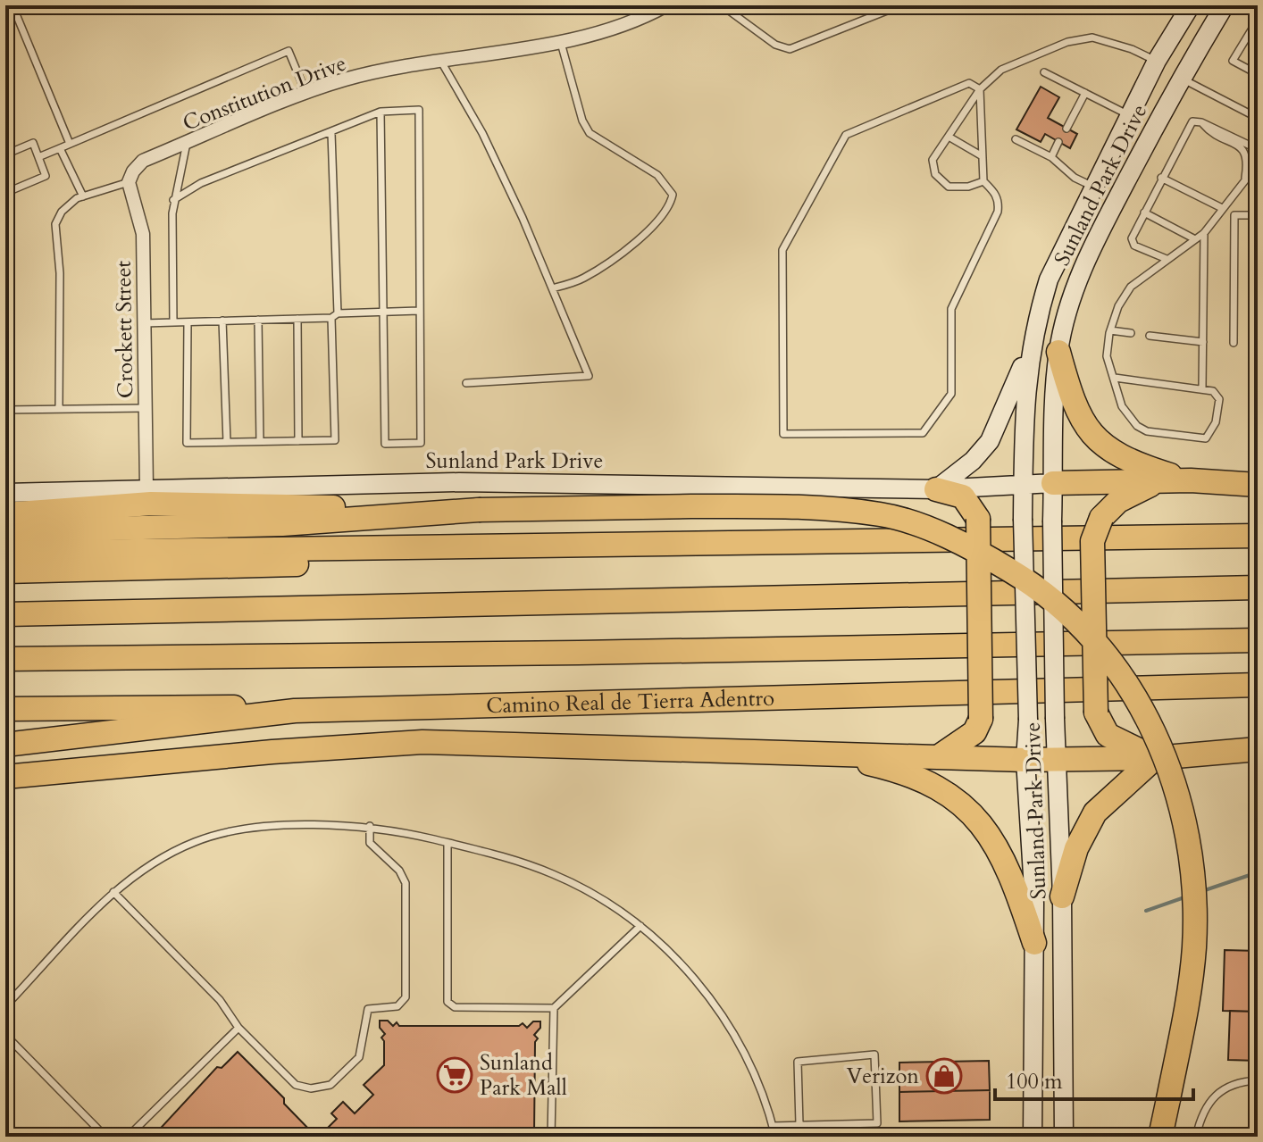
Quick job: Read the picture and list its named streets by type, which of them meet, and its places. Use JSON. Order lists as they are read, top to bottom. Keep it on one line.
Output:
{"streets":{"highway":["Camino Real de Tierra Adentro"],"main road":["Sunland Park Drive"],"street":["Constitution Drive","Crockett Street"]},"crossings":[["Constitution Drive","Crockett Street"],["Sunland Park Drive","Crockett Street"]],"places":{"supermarket":["Sunland Park Mall"],"shop":["Verizon"]},"scale_bar":"100 m"}
